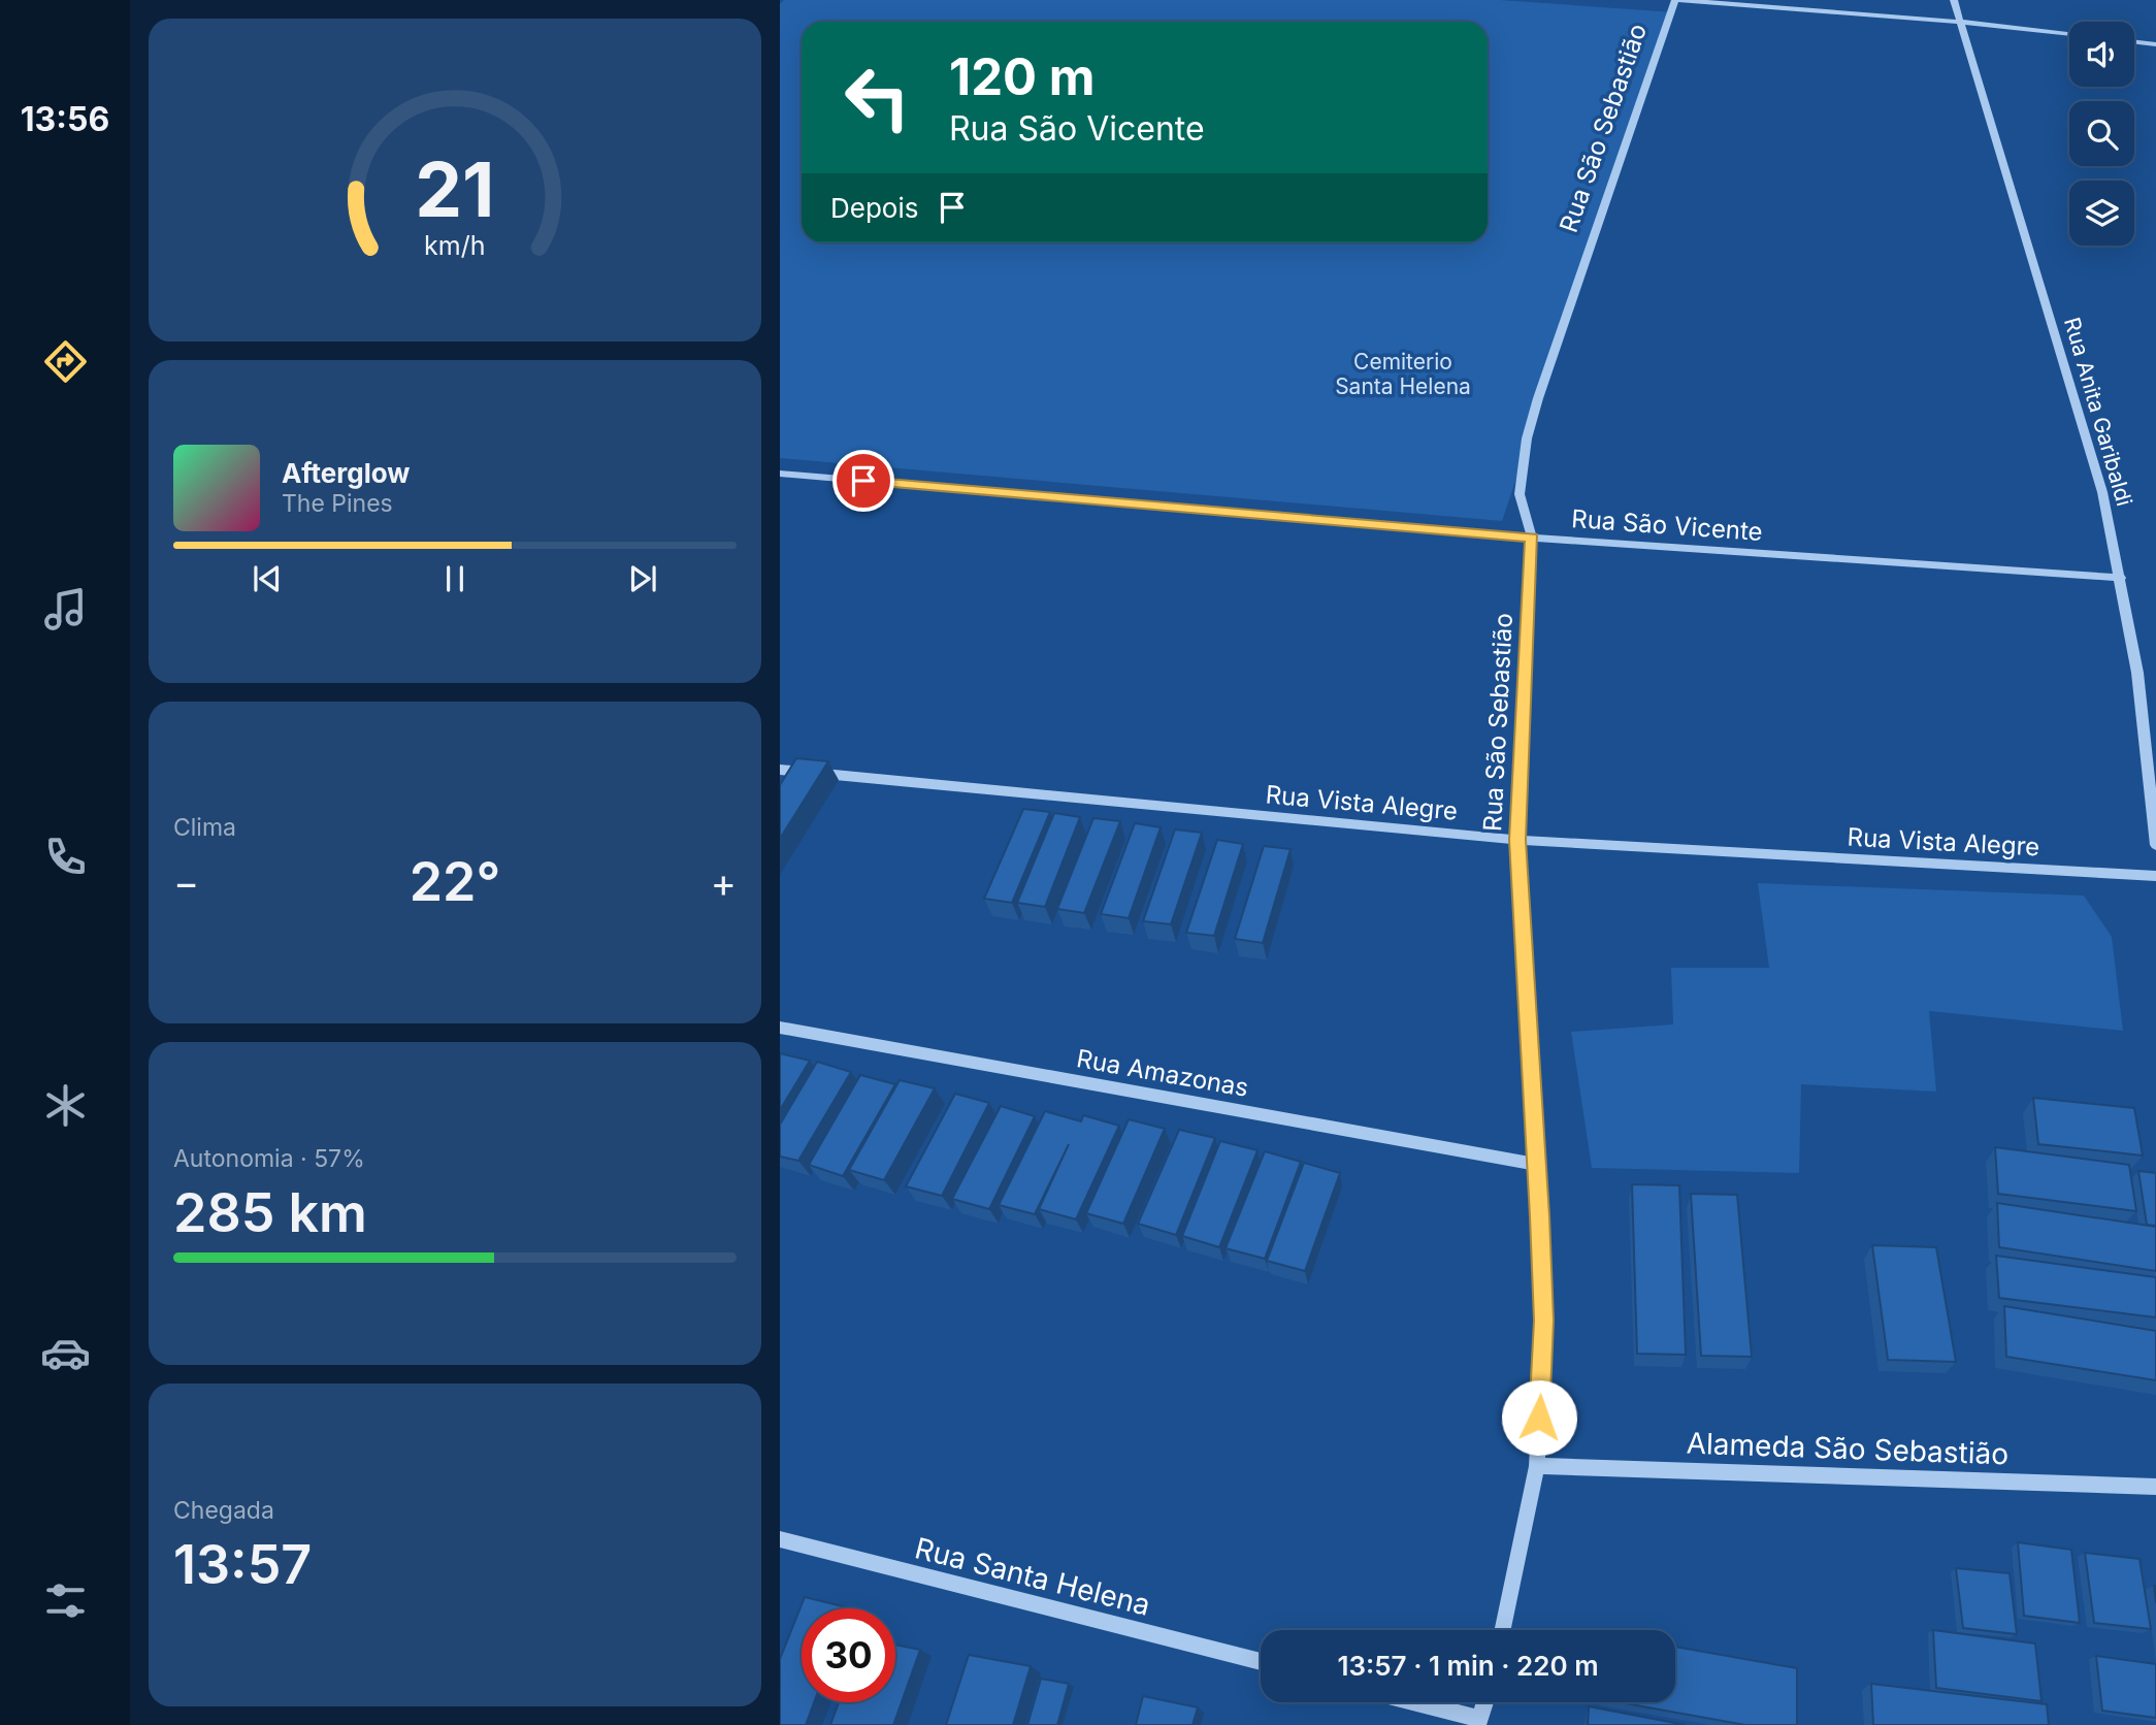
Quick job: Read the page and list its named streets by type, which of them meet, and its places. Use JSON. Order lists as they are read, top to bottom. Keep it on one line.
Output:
{"streets":{"street":["Rua São Sebastião","Rua Anita Garibaldi","Rua São Vicente","Rua Vista Alegre","Rua Amazonas","Alameda São Sebastião","Rua Santa Helena"]},"crossings":[["Rua São Sebastião","Rua São Vicente"],["Rua São Sebastião","Rua Vista Alegre"],["Rua São Sebastião","Rua Amazonas"],["Rua São Sebastião","Alameda São Sebastião"],["Rua Anita Garibaldi","Rua São Vicente"]],"parks":["Cemiterio Santa Helena"],"page":{"tabs":"13:56","turn":["120 m","Rua São Vicente"],"then":"Depois","song":["Afterglow","The Pines"],"tile":["Clima",["Autonomia · 57%","285 km"],["Chegada","13:57"]],"heat":["−","22°","+"],"limit":"30","trip":"13:57 · 1 min · 220 m","gauge":["21","km/h"]}}
